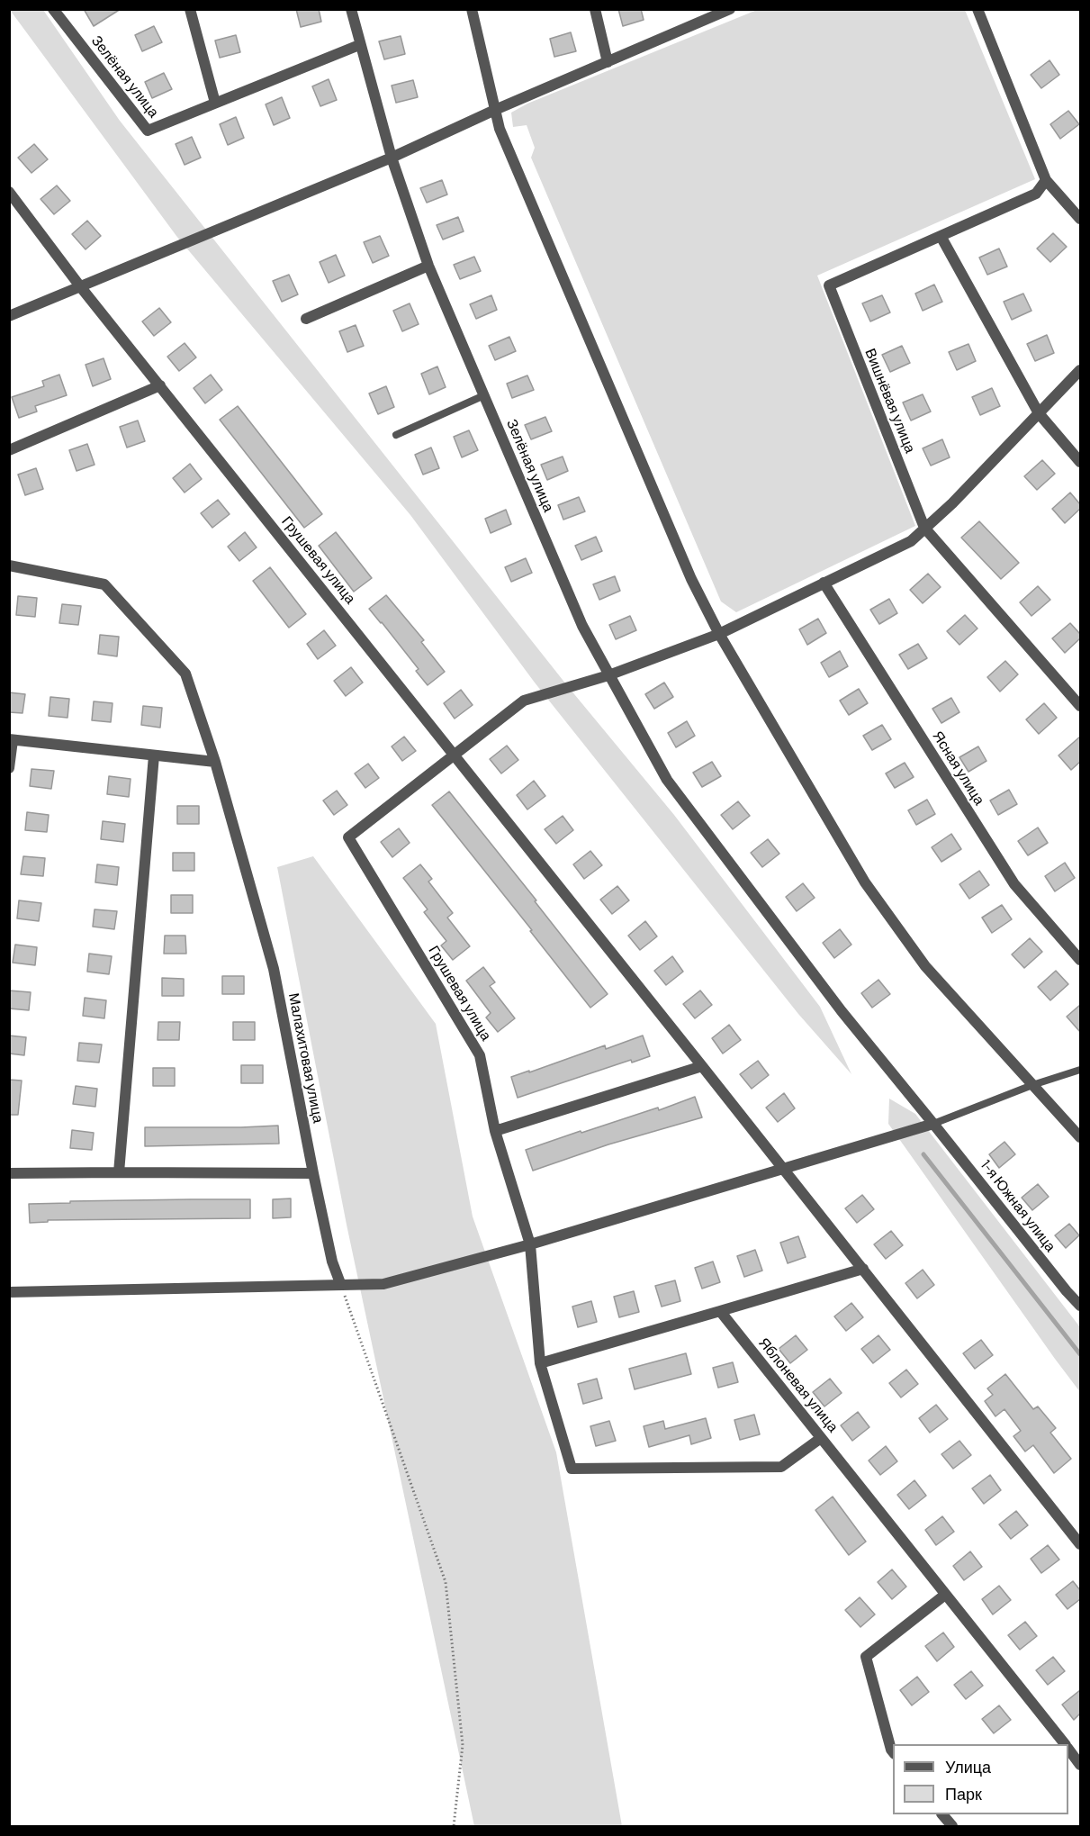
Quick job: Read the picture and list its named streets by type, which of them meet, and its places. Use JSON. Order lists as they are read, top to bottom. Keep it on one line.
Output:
{"streets":{"street":["Зелёная улица","Вишнёвая улица","Грушевая улица","Ясная улица","Малахитовая улица","1-я Южная улица","Яблоневая улица"]},"crossings":[["Зелёная улица","1-я Южная улица"]],"legend":["Улица","Парк"]}
